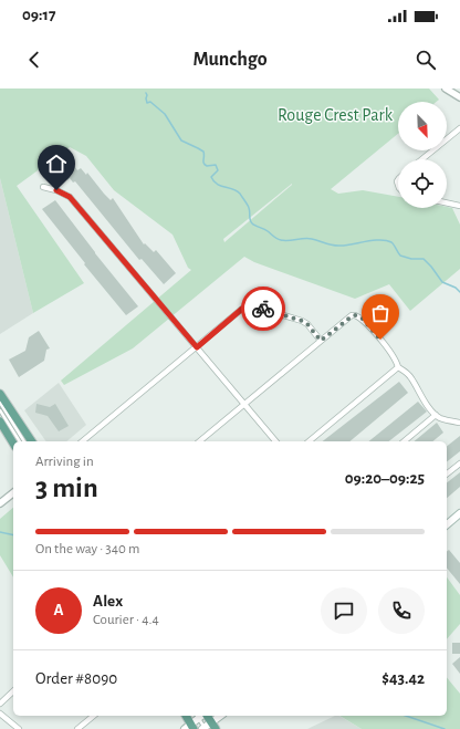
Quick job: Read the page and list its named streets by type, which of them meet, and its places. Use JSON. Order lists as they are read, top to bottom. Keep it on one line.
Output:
{"parks":["Rouge Crest Park"],"north":"bottom right","page":{"status":"09:17","header":"Munchgo","heading":["3 min","Arriving in","09:20–09:25"],"panel":["Alex","Courier · 4.4","Order #8090","$43.42"],"bar":"On the way · 340 m","round":"A"}}
